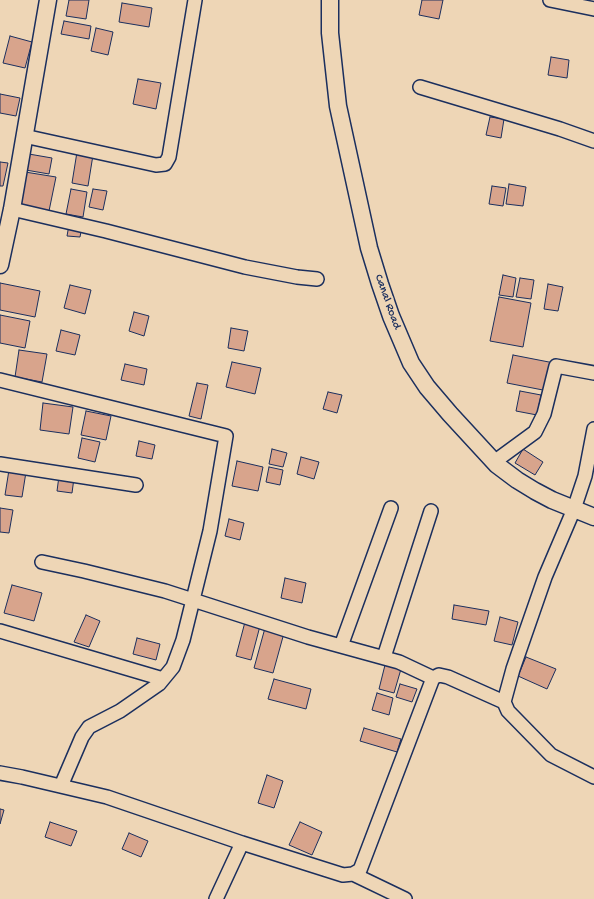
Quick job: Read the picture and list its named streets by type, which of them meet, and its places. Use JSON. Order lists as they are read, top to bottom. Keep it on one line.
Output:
{"streets":{"street":["Canal Road"]}}
